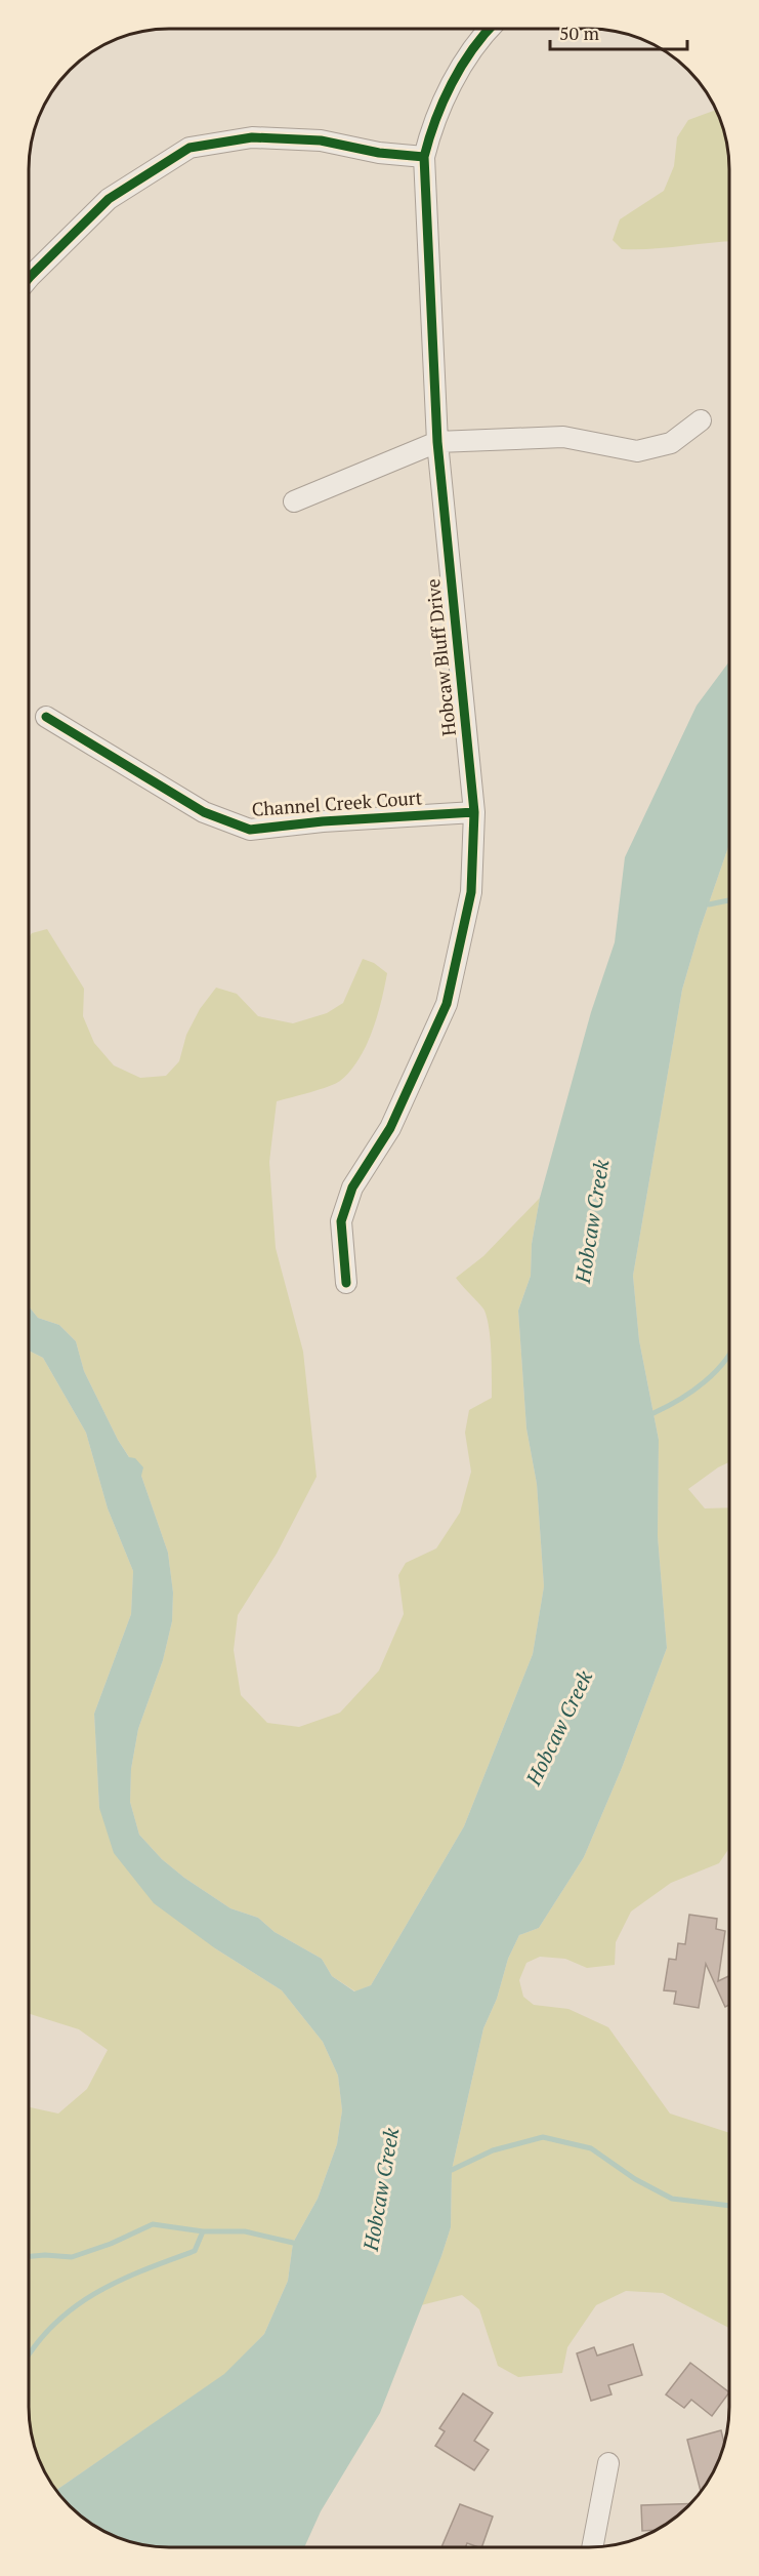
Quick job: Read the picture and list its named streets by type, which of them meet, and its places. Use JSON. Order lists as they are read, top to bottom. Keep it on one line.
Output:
{"streets":{"street":["Hobcaw Bluff Drive","Channel Creek Court"]},"crossings":[["Hobcaw Bluff Drive","Channel Creek Court"]],"water":["Hobcaw Creek"],"scale_bar":"50 m"}
